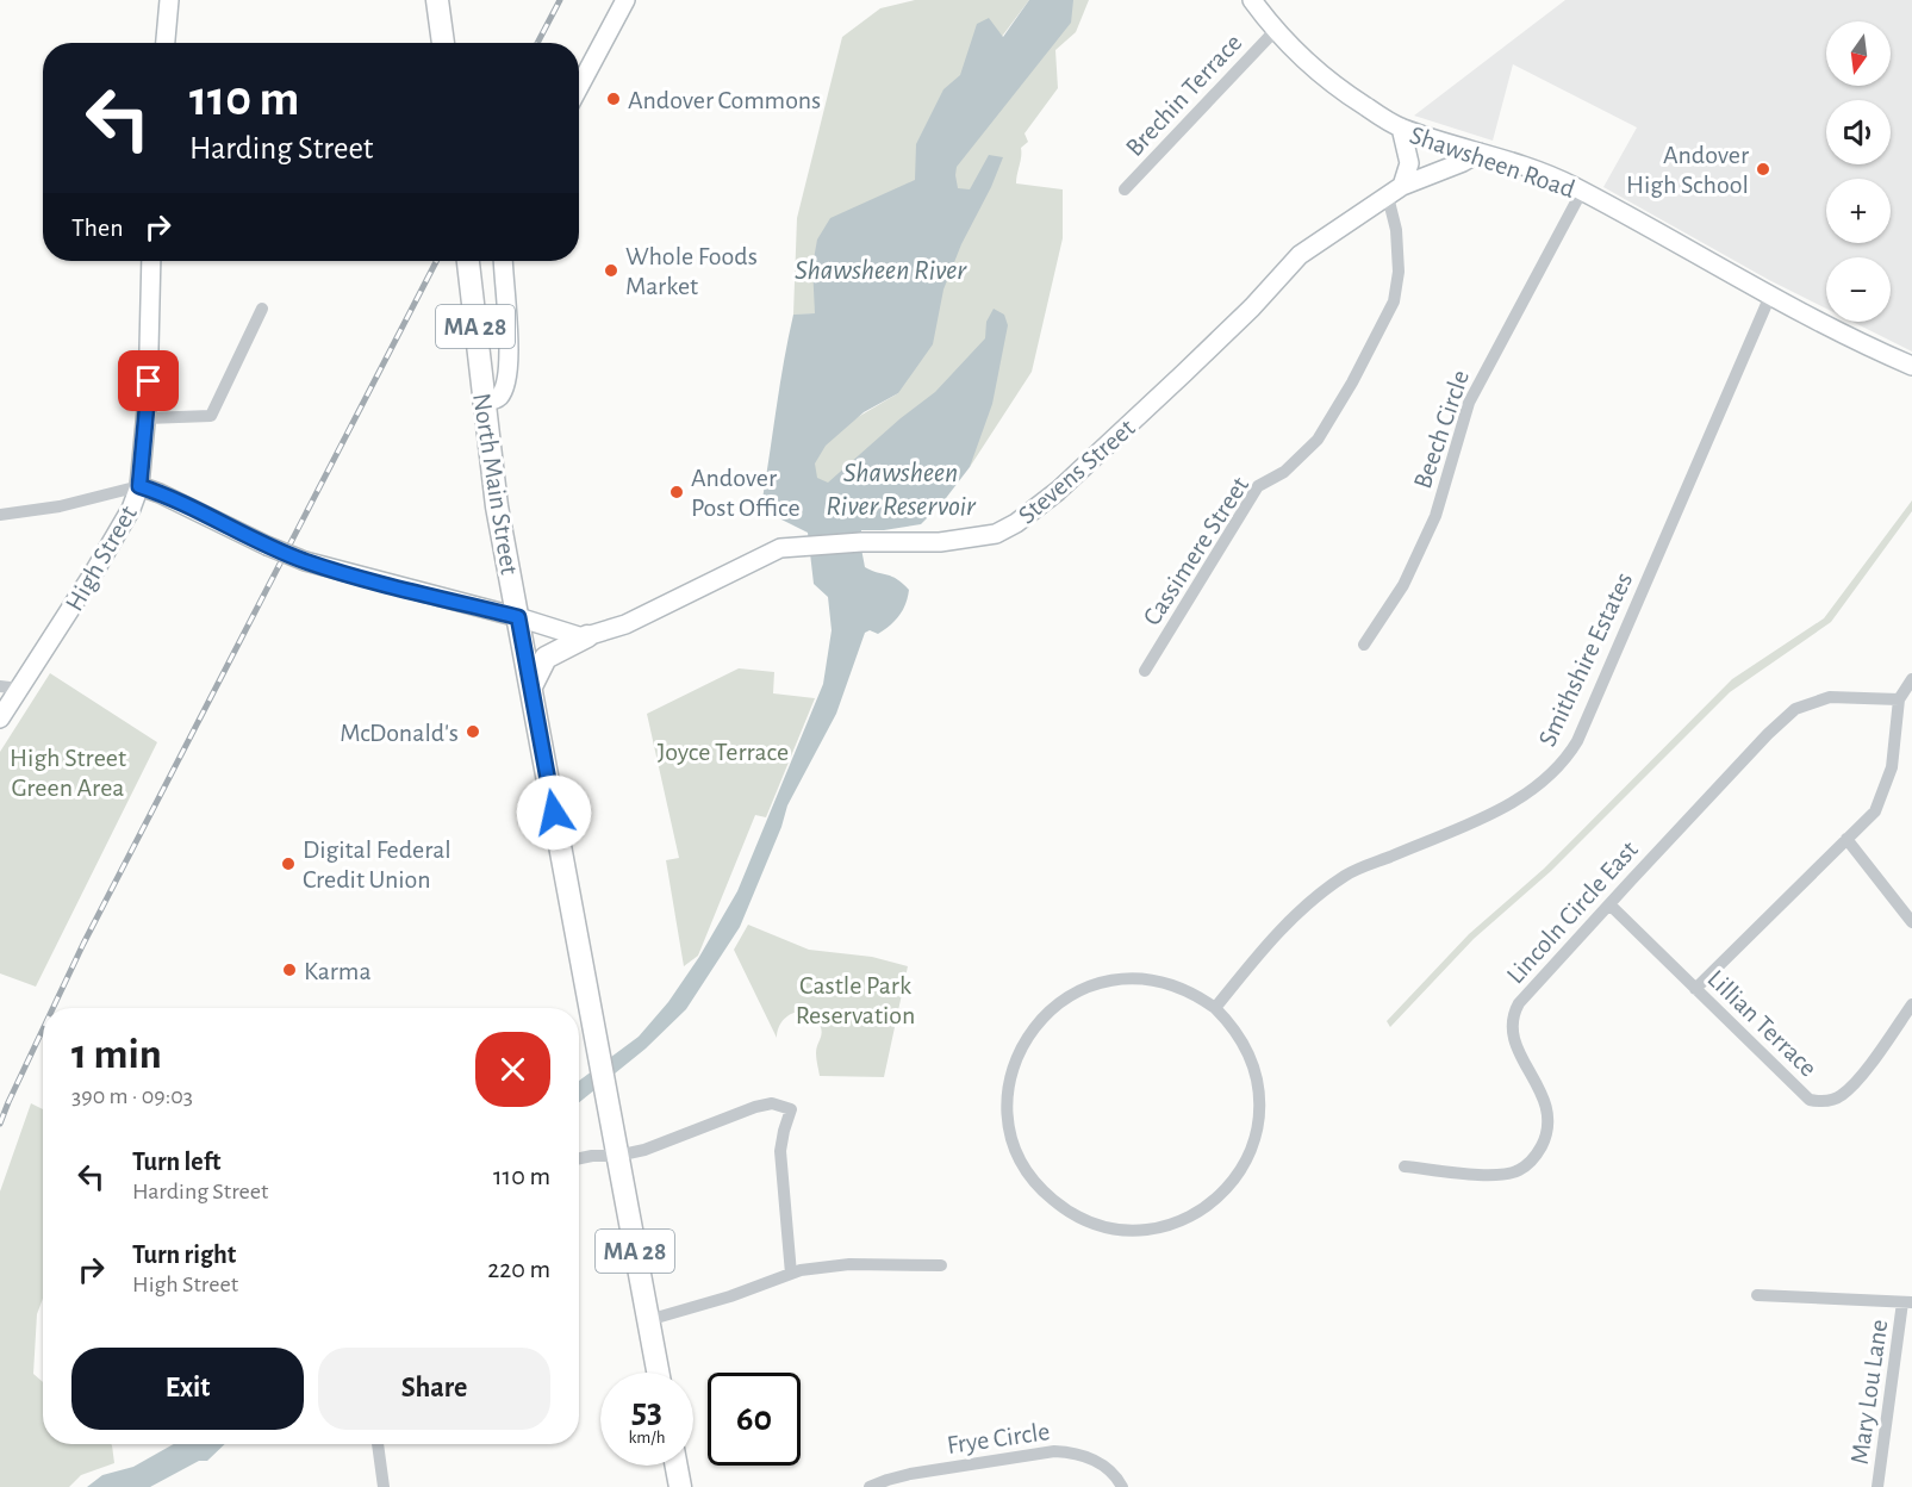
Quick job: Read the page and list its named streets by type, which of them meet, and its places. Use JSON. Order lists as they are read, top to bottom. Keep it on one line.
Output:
{"streets":{"main road":["Shawsheen Road","MA 28","Stevens Street","North Main Street","High Street"],"street":["Brechin Terrace","Beech Circle","Cassimere Street","Smithshire Estates","Lincoln Circle East","Lillian Terrace","Mary Lou Lane","Frye Circle"]},"crossings":[["Brechin Terrace","Shawsheen Road"],["Shawsheen Road","Beech Circle"],["Shawsheen Road","Stevens Street"],["Shawsheen Road","Smithshire Estates"],["Stevens Street","Cassimere Street"],["Lincoln Circle East","Lillian Terrace"]],"water":["Shawsheen River","Shawsheen River Reservoir"],"parks":["Joyce Terrace","High Street Green Area","Castle Park Reservation"],"places":["Andover Commons","Andover High School","Whole Foods Market","Andover Post Office","McDonald's","Digital Federal Credit Union","Karma"],"north":"bottom","page":{"map_buttons":["+","−"],"turn":["110 m","Harding Street"],"then":"Then","heading":["1 min","390 m · 09:03"],"list":[{"name":"Turn left","note":"Harding Street","value":"110 m"},{"name":"Turn right","note":"High Street","value":"220 m"}],"buttons":["Exit","Share"],"speed":"53 km/h","limit":"60"}}
